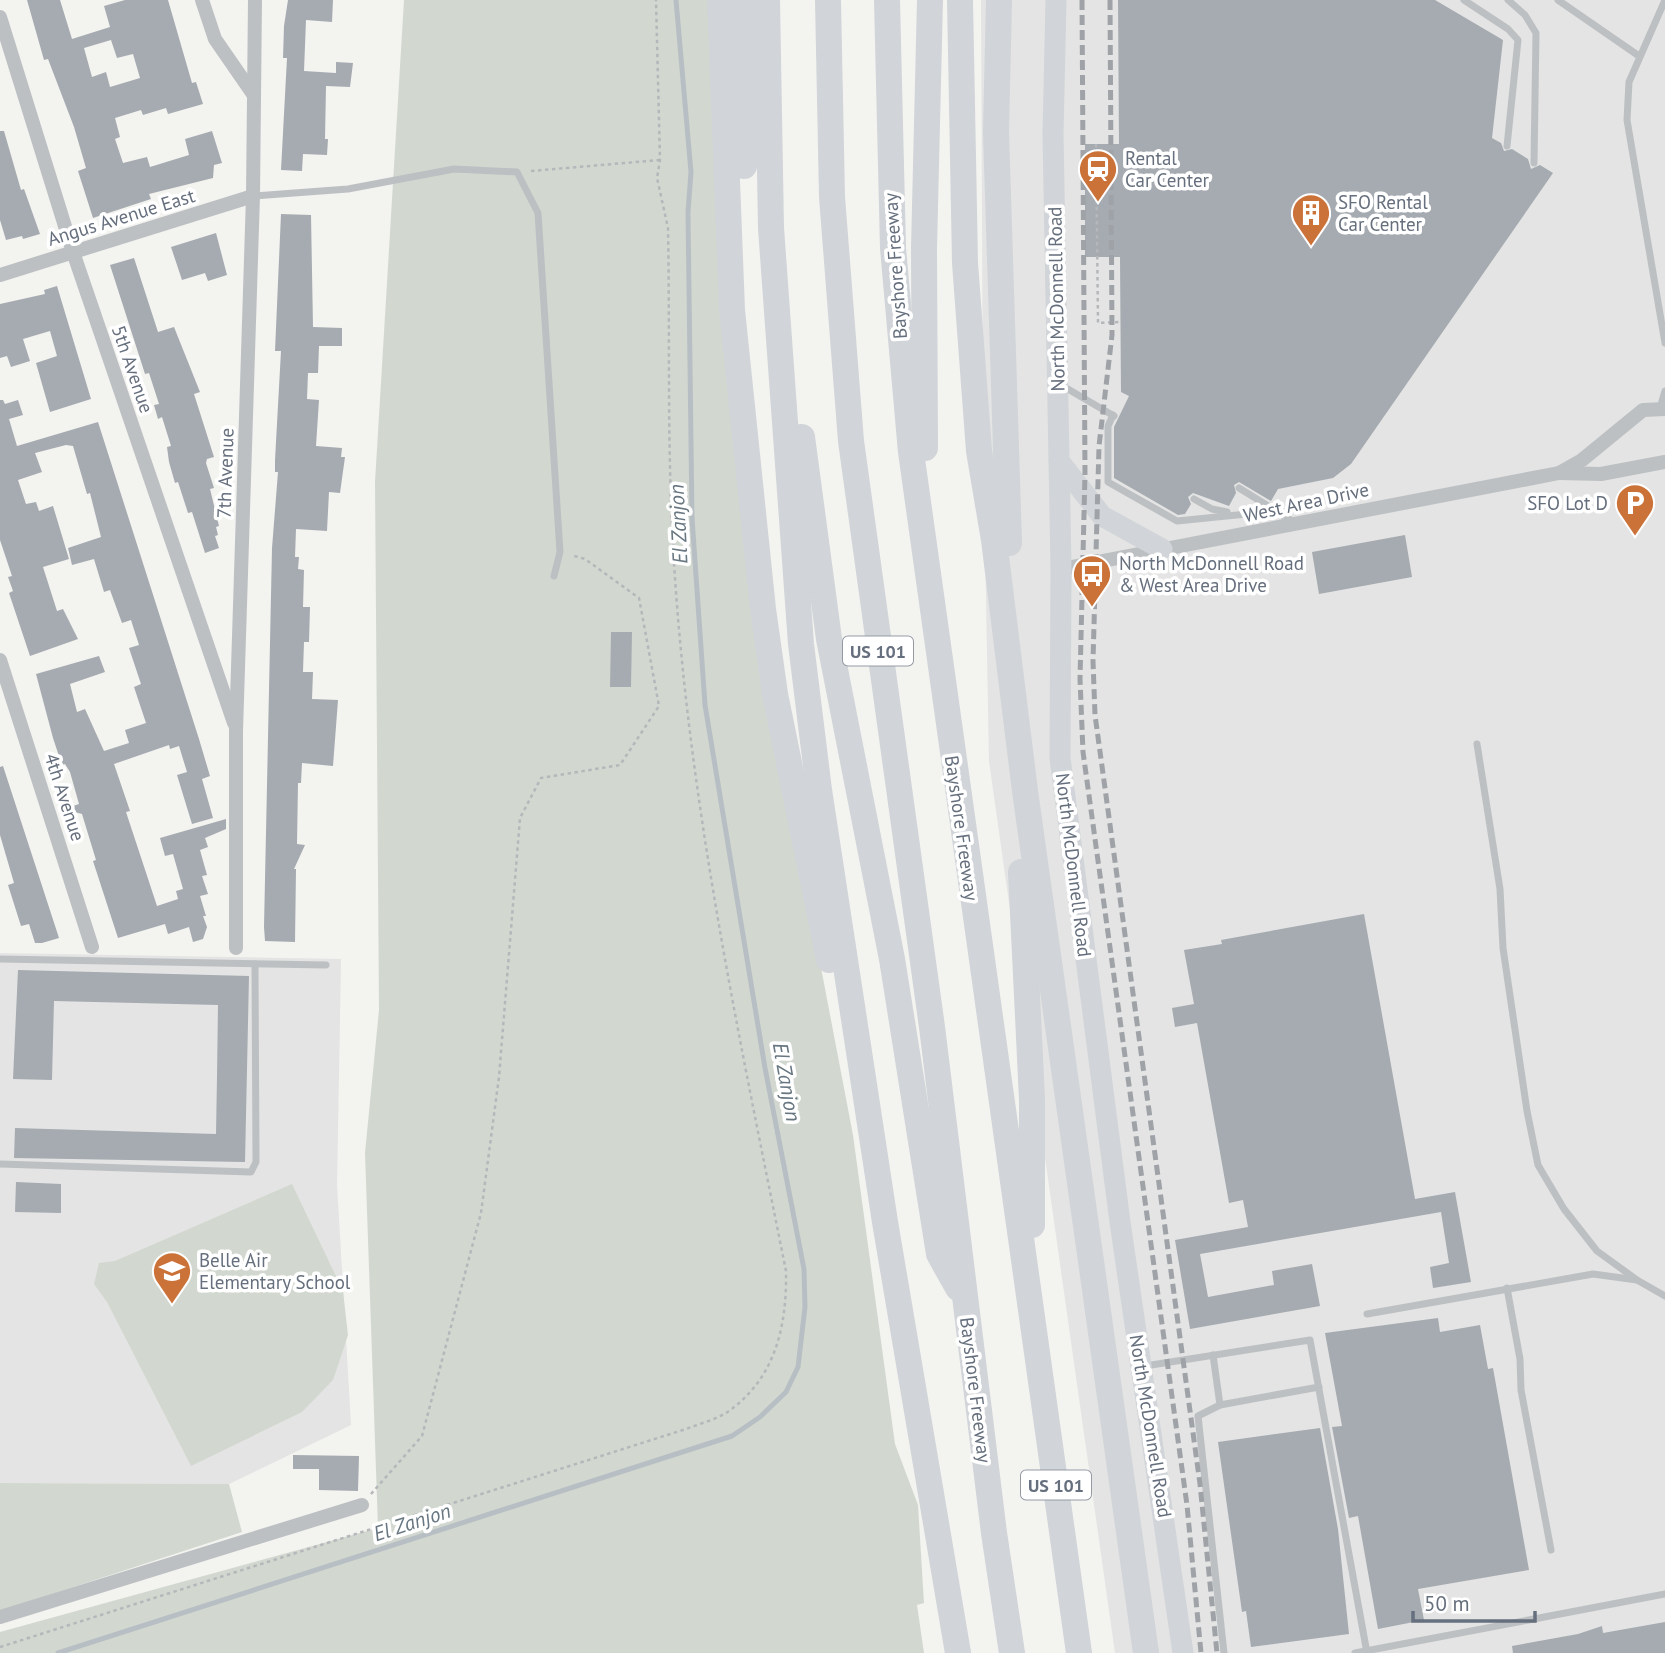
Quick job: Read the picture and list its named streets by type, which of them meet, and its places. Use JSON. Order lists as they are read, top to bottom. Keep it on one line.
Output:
{"streets":{"highway":["Bayshore Freeway","US 101"],"street":["Angus Avenue East","North McDonnell Road","5th Avenue","7th Avenue","West Area Drive","4th Avenue"]},"crossings":[["Angus Avenue East","5th Avenue"],["Angus Avenue East","7th Avenue"],["North McDonnell Road","West Area Drive"],["5th Avenue","7th Avenue"]],"water":["El Zanjon"],"places":{"station":["Rental Car Center"],"building":["SFO Rental Car Center"],"parking":["SFO Lot D"],"bus stop":["North McDonnell Road & West Area Drive"],"school or university":["Belle Air Elementary School"]},"scale_bar":"50 m"}
